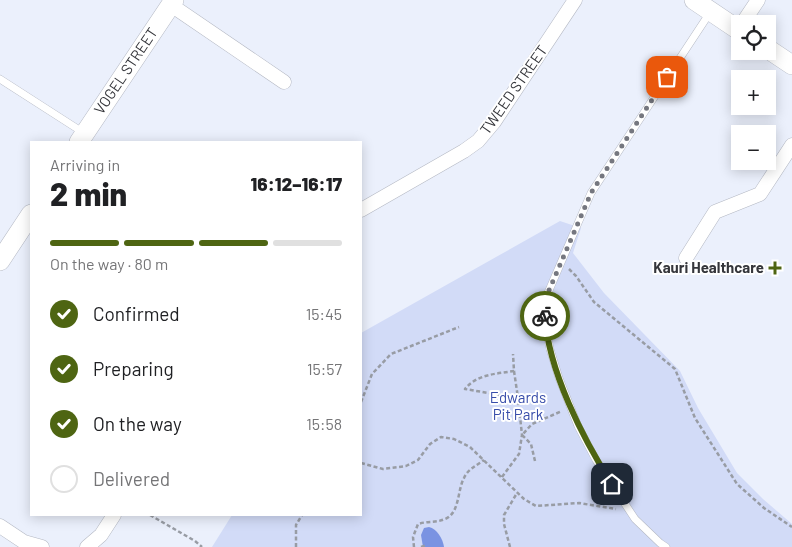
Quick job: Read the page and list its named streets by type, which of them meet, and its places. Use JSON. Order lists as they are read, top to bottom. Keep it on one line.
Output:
{"streets":{"main road":["VOGEL STREET"],"street":["TWEED STREET"]},"parks":["Edwards Pit Park"],"places":{"health":["Kauri Healthcare"]},"page":{"map_buttons":["+","−"],"heading":["2 min","Arriving in","16:12–16:17"],"bar":"On the way · 80 m","list":[["Confirmed","15:45"],["Preparing","15:57"],["On the way","15:58"],"Delivered"]}}
